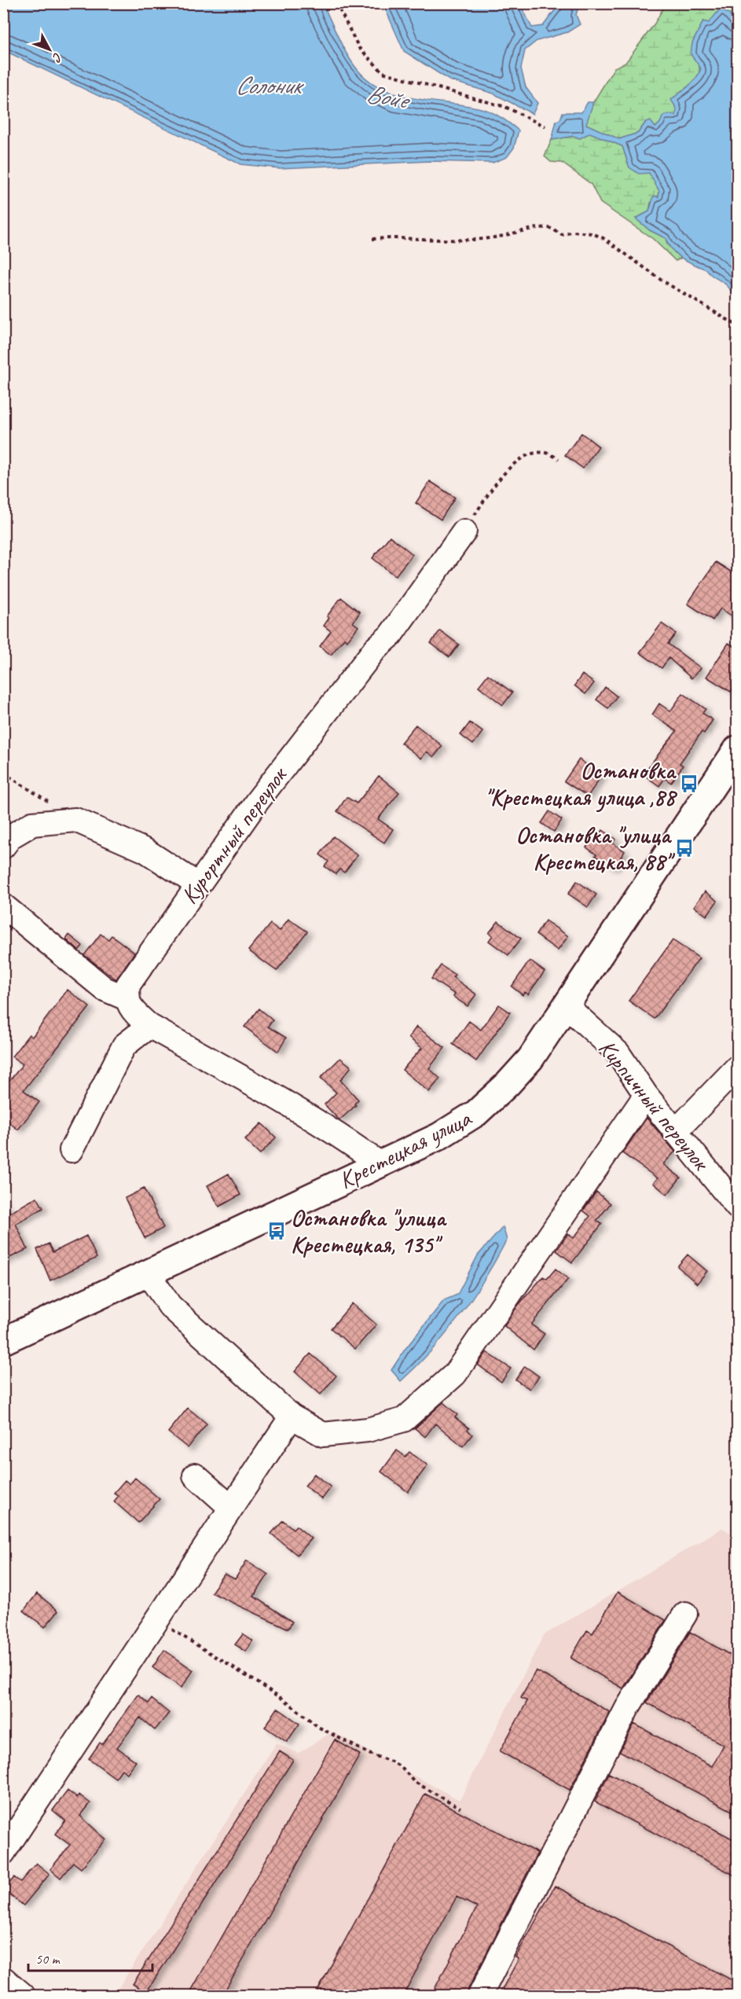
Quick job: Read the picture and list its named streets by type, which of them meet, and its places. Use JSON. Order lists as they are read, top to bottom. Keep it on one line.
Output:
{"streets":{"main road":["Крестецкая улица"],"street":["Курортный переулок","Кирпичный переулок"]},"crossings":[["Кирпичный переулок","Крестецкая улица"]],"water":["Солоник","Войе"],"places":{"bus stop":["Остановка \"Крестецкая улица ,88","Остановка \"улица Крестецкая, 88\"","Остановка \"улица Крестецкая, 135\""]},"scale_bar":"50 m","north":"bottom right"}
